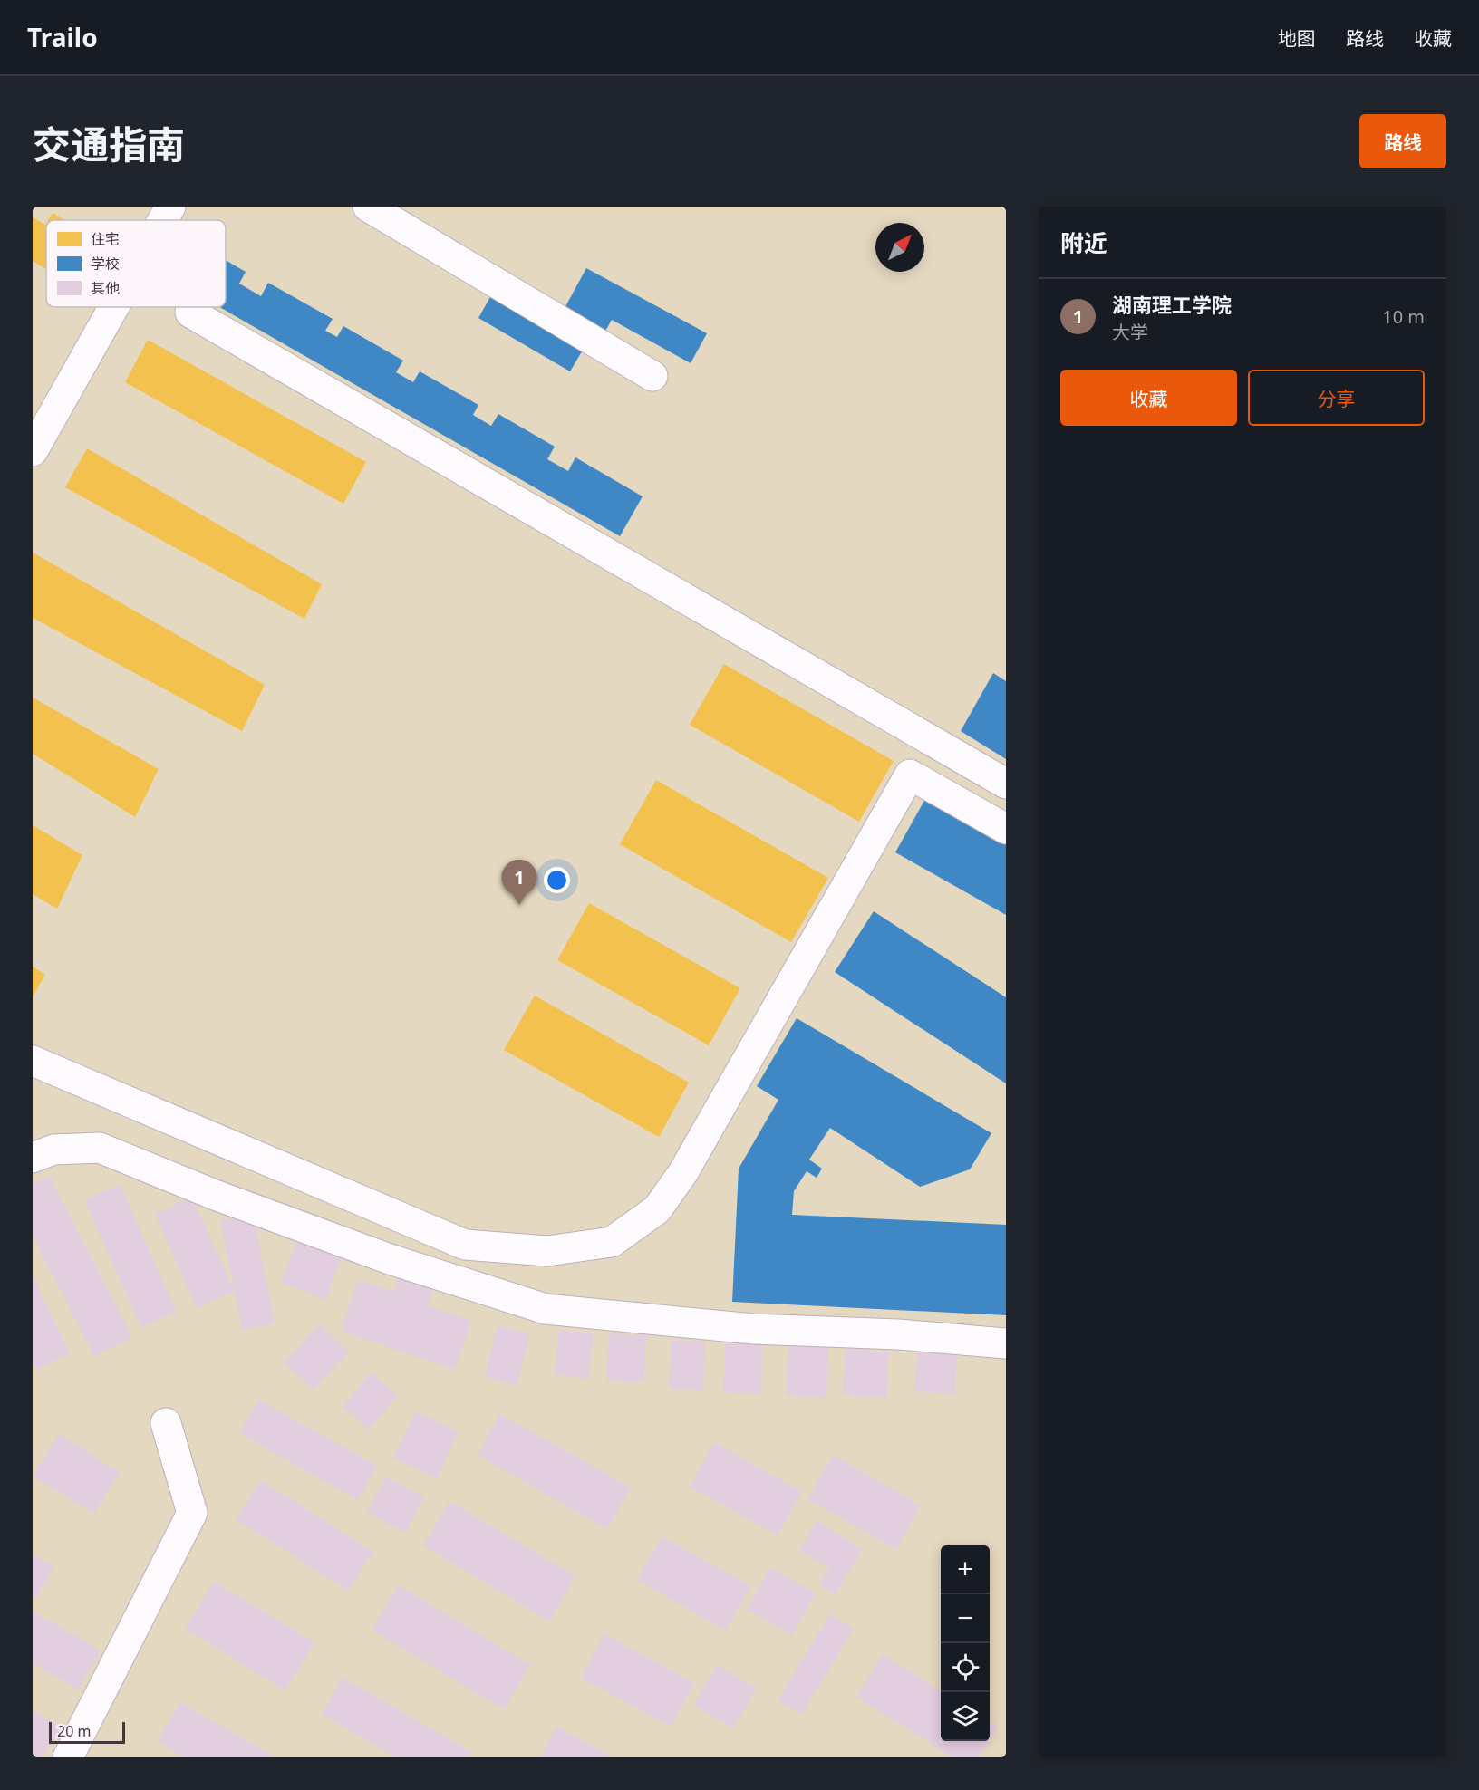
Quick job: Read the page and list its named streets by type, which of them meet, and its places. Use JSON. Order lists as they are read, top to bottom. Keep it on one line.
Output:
{"legend":["住宅","学校","其他"],"scale_bar":"20 m","north":"top right","page":{"header":"Trailo","nav":["地图","路线","收藏"],"title":"交通指南","buttons":["路线",["收藏","分享"]],"heading":"附近","list":[{"mark":"1","name":"湖南理工学院","note":"大学","value":"10 m"}],"pins":"1","map_buttons":["+","−"],"scale":"20 m"}}
